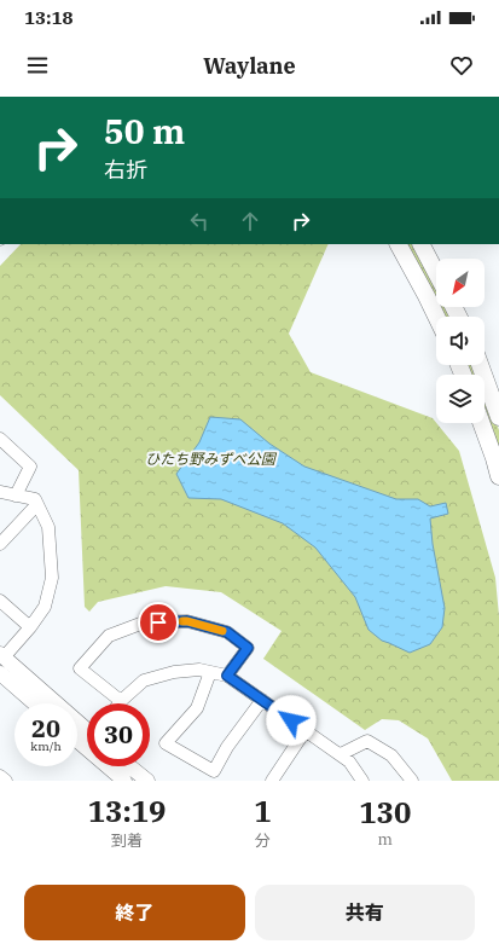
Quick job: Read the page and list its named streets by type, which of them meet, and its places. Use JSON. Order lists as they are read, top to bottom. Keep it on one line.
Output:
{"parks":["ひたち野みずべ公園"],"north":"bottom left","page":{"status":"13:18","header":"Waylane","turn":["50 m","右折"],"speed":"20 km/h","limit":"30","eta":["13:19","到着","1","分","130","m"],"buttons":["終了","共有"]}}
